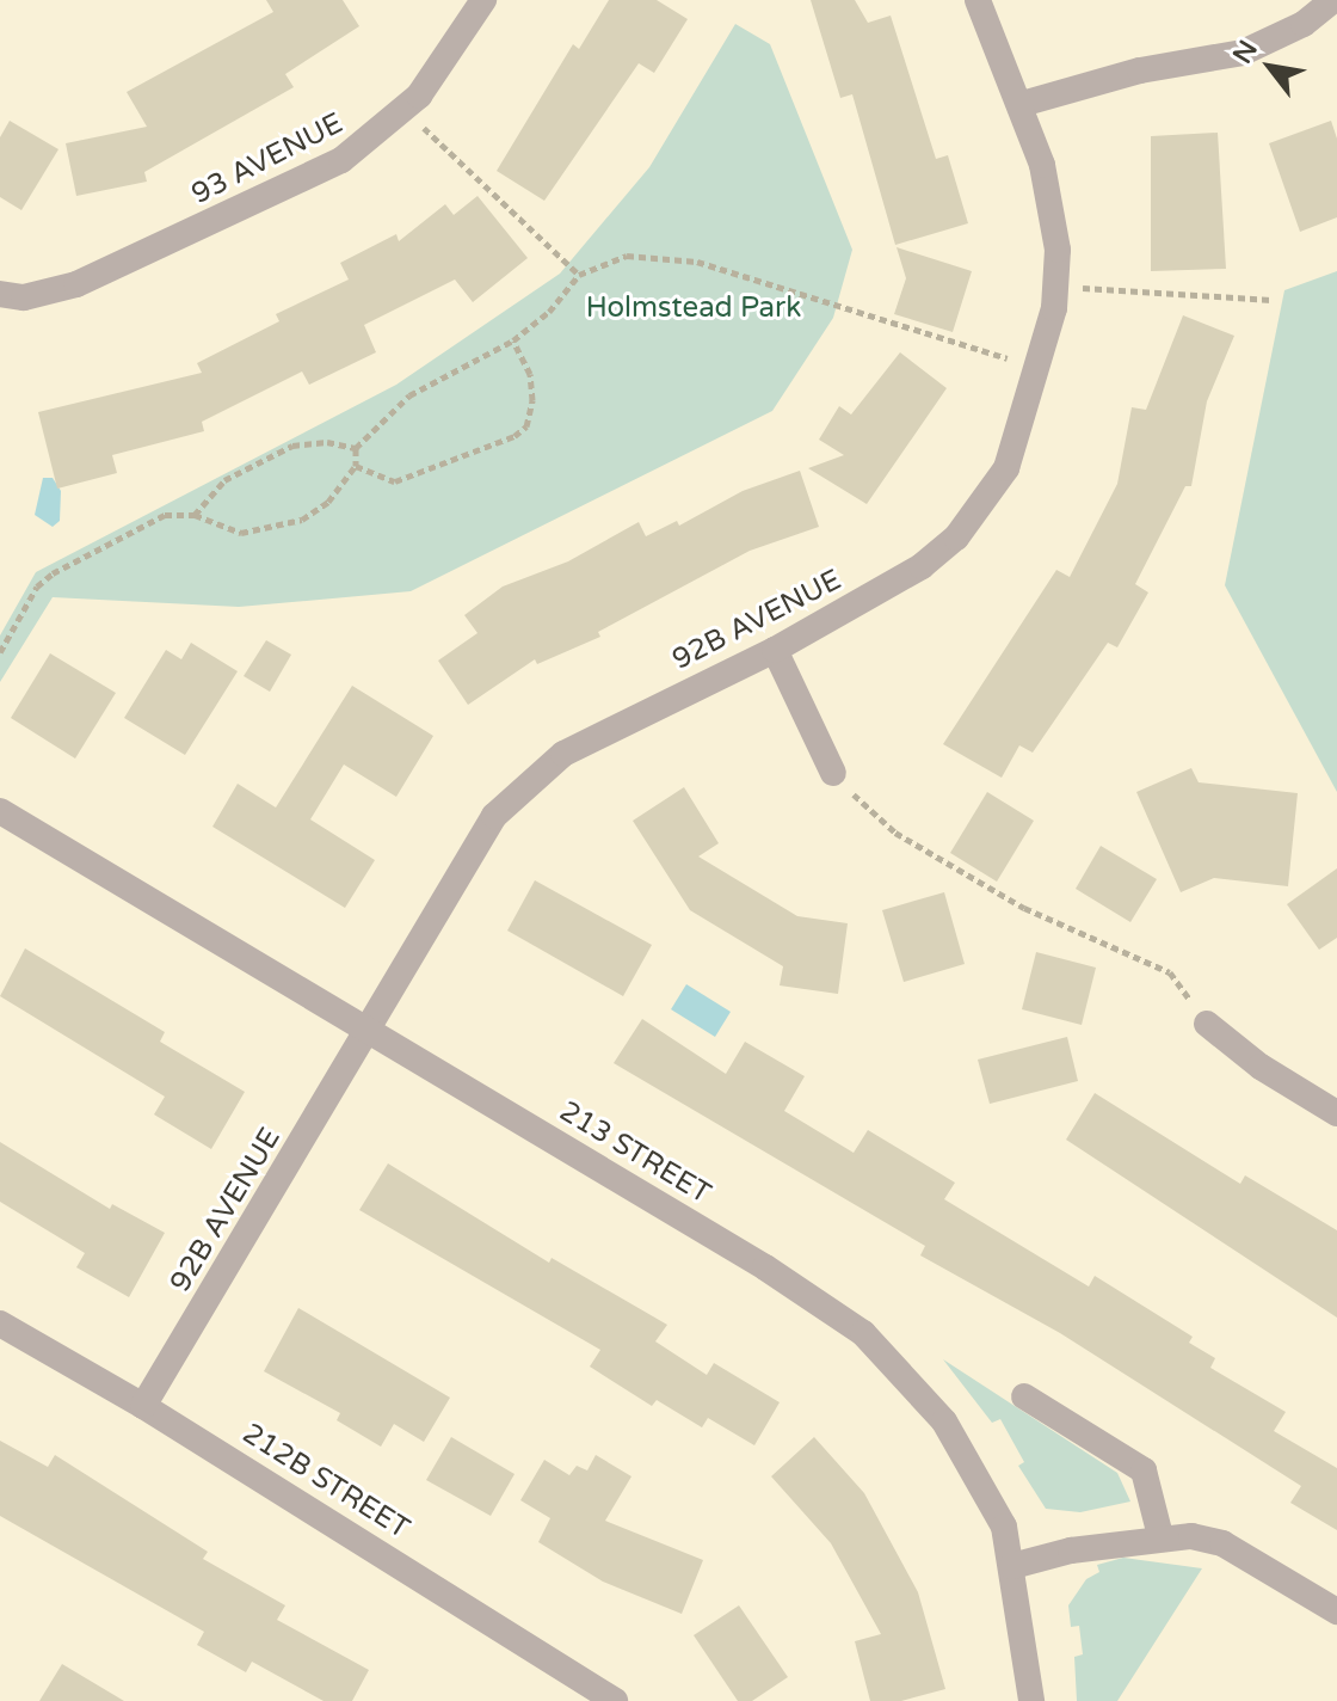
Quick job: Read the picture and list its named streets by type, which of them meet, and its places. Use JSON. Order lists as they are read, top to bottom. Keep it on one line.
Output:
{"streets":{"street":["93 AVENUE","92B AVENUE","213 STREET","212B STREET"]},"crossings":[["92B AVENUE","213 STREET"],["92B AVENUE","212B STREET"]],"parks":["Holmstead Park"],"north":"top left"}
